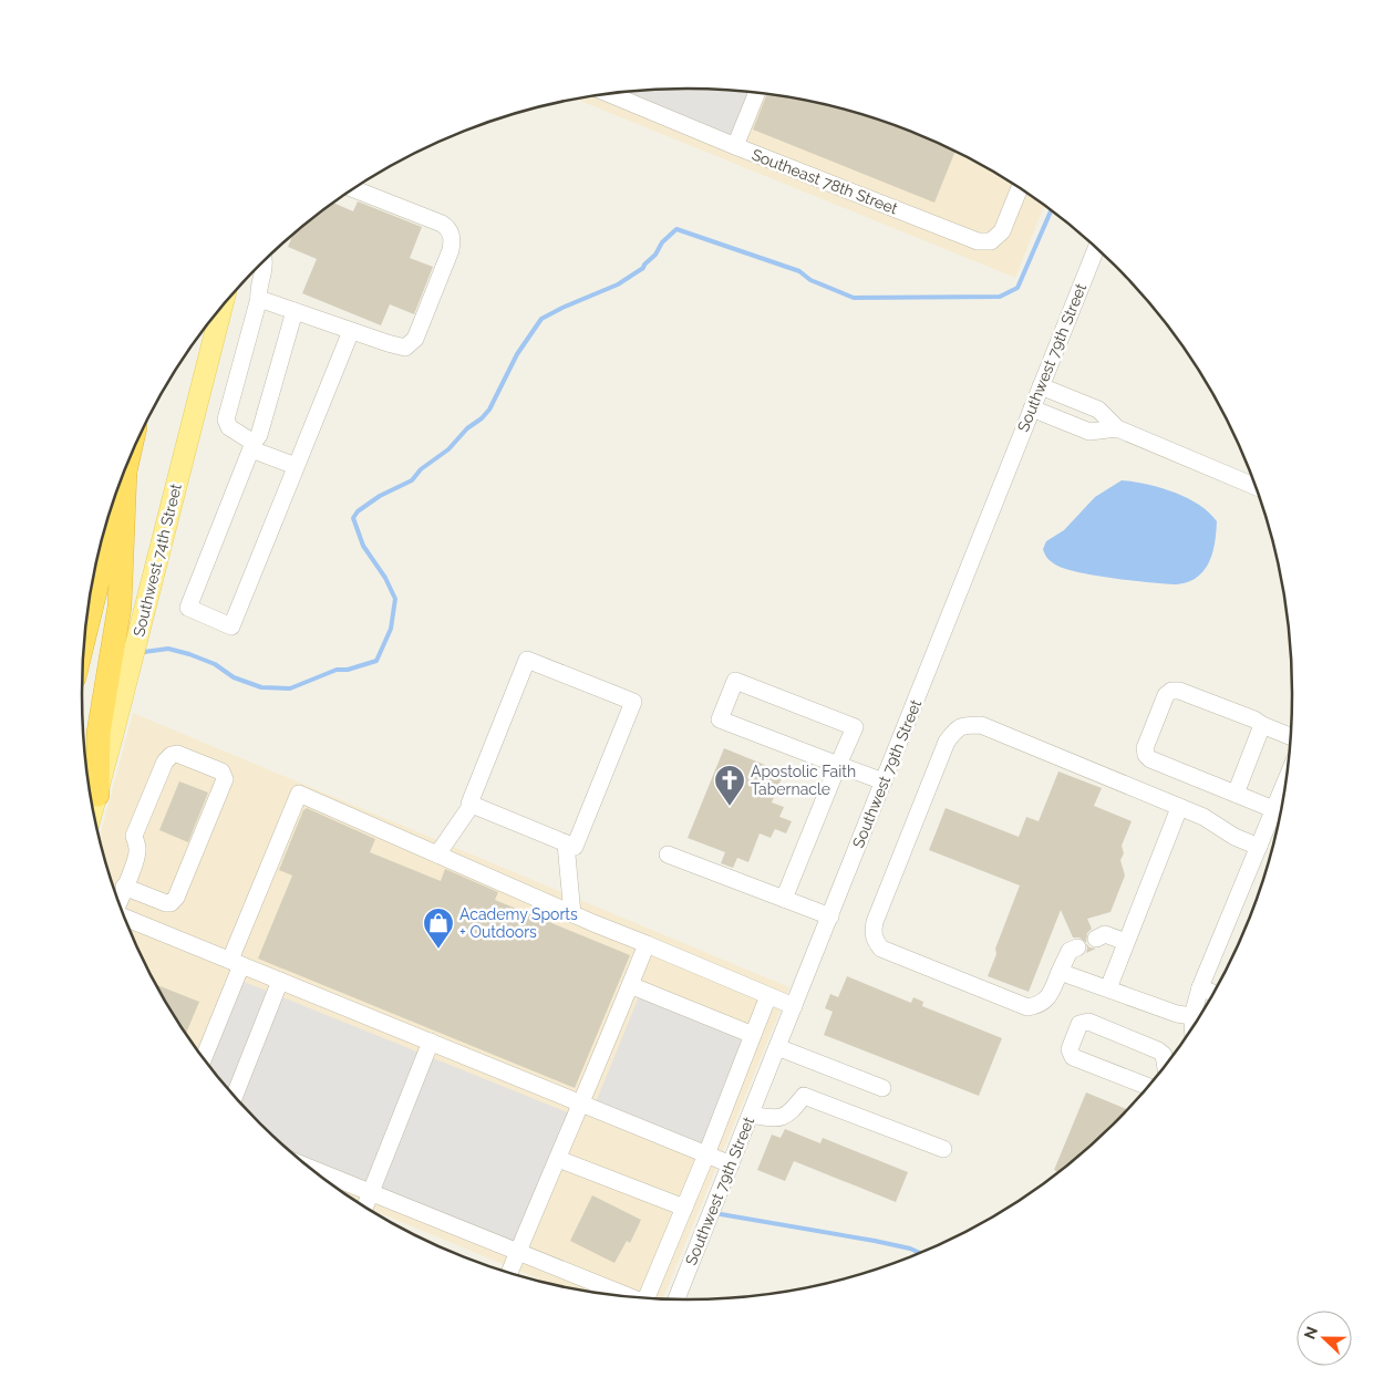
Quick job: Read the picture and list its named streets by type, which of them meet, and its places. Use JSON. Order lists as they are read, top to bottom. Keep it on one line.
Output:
{"streets":{"main road":["Southwest 74th Street"],"street":["Southeast 78th Street","Southwest 79th Street"]},"places":{"church":["Apostolic Faith Tabernacle"],"shop":["Academy Sports + Outdoors"]},"north":"left"}
